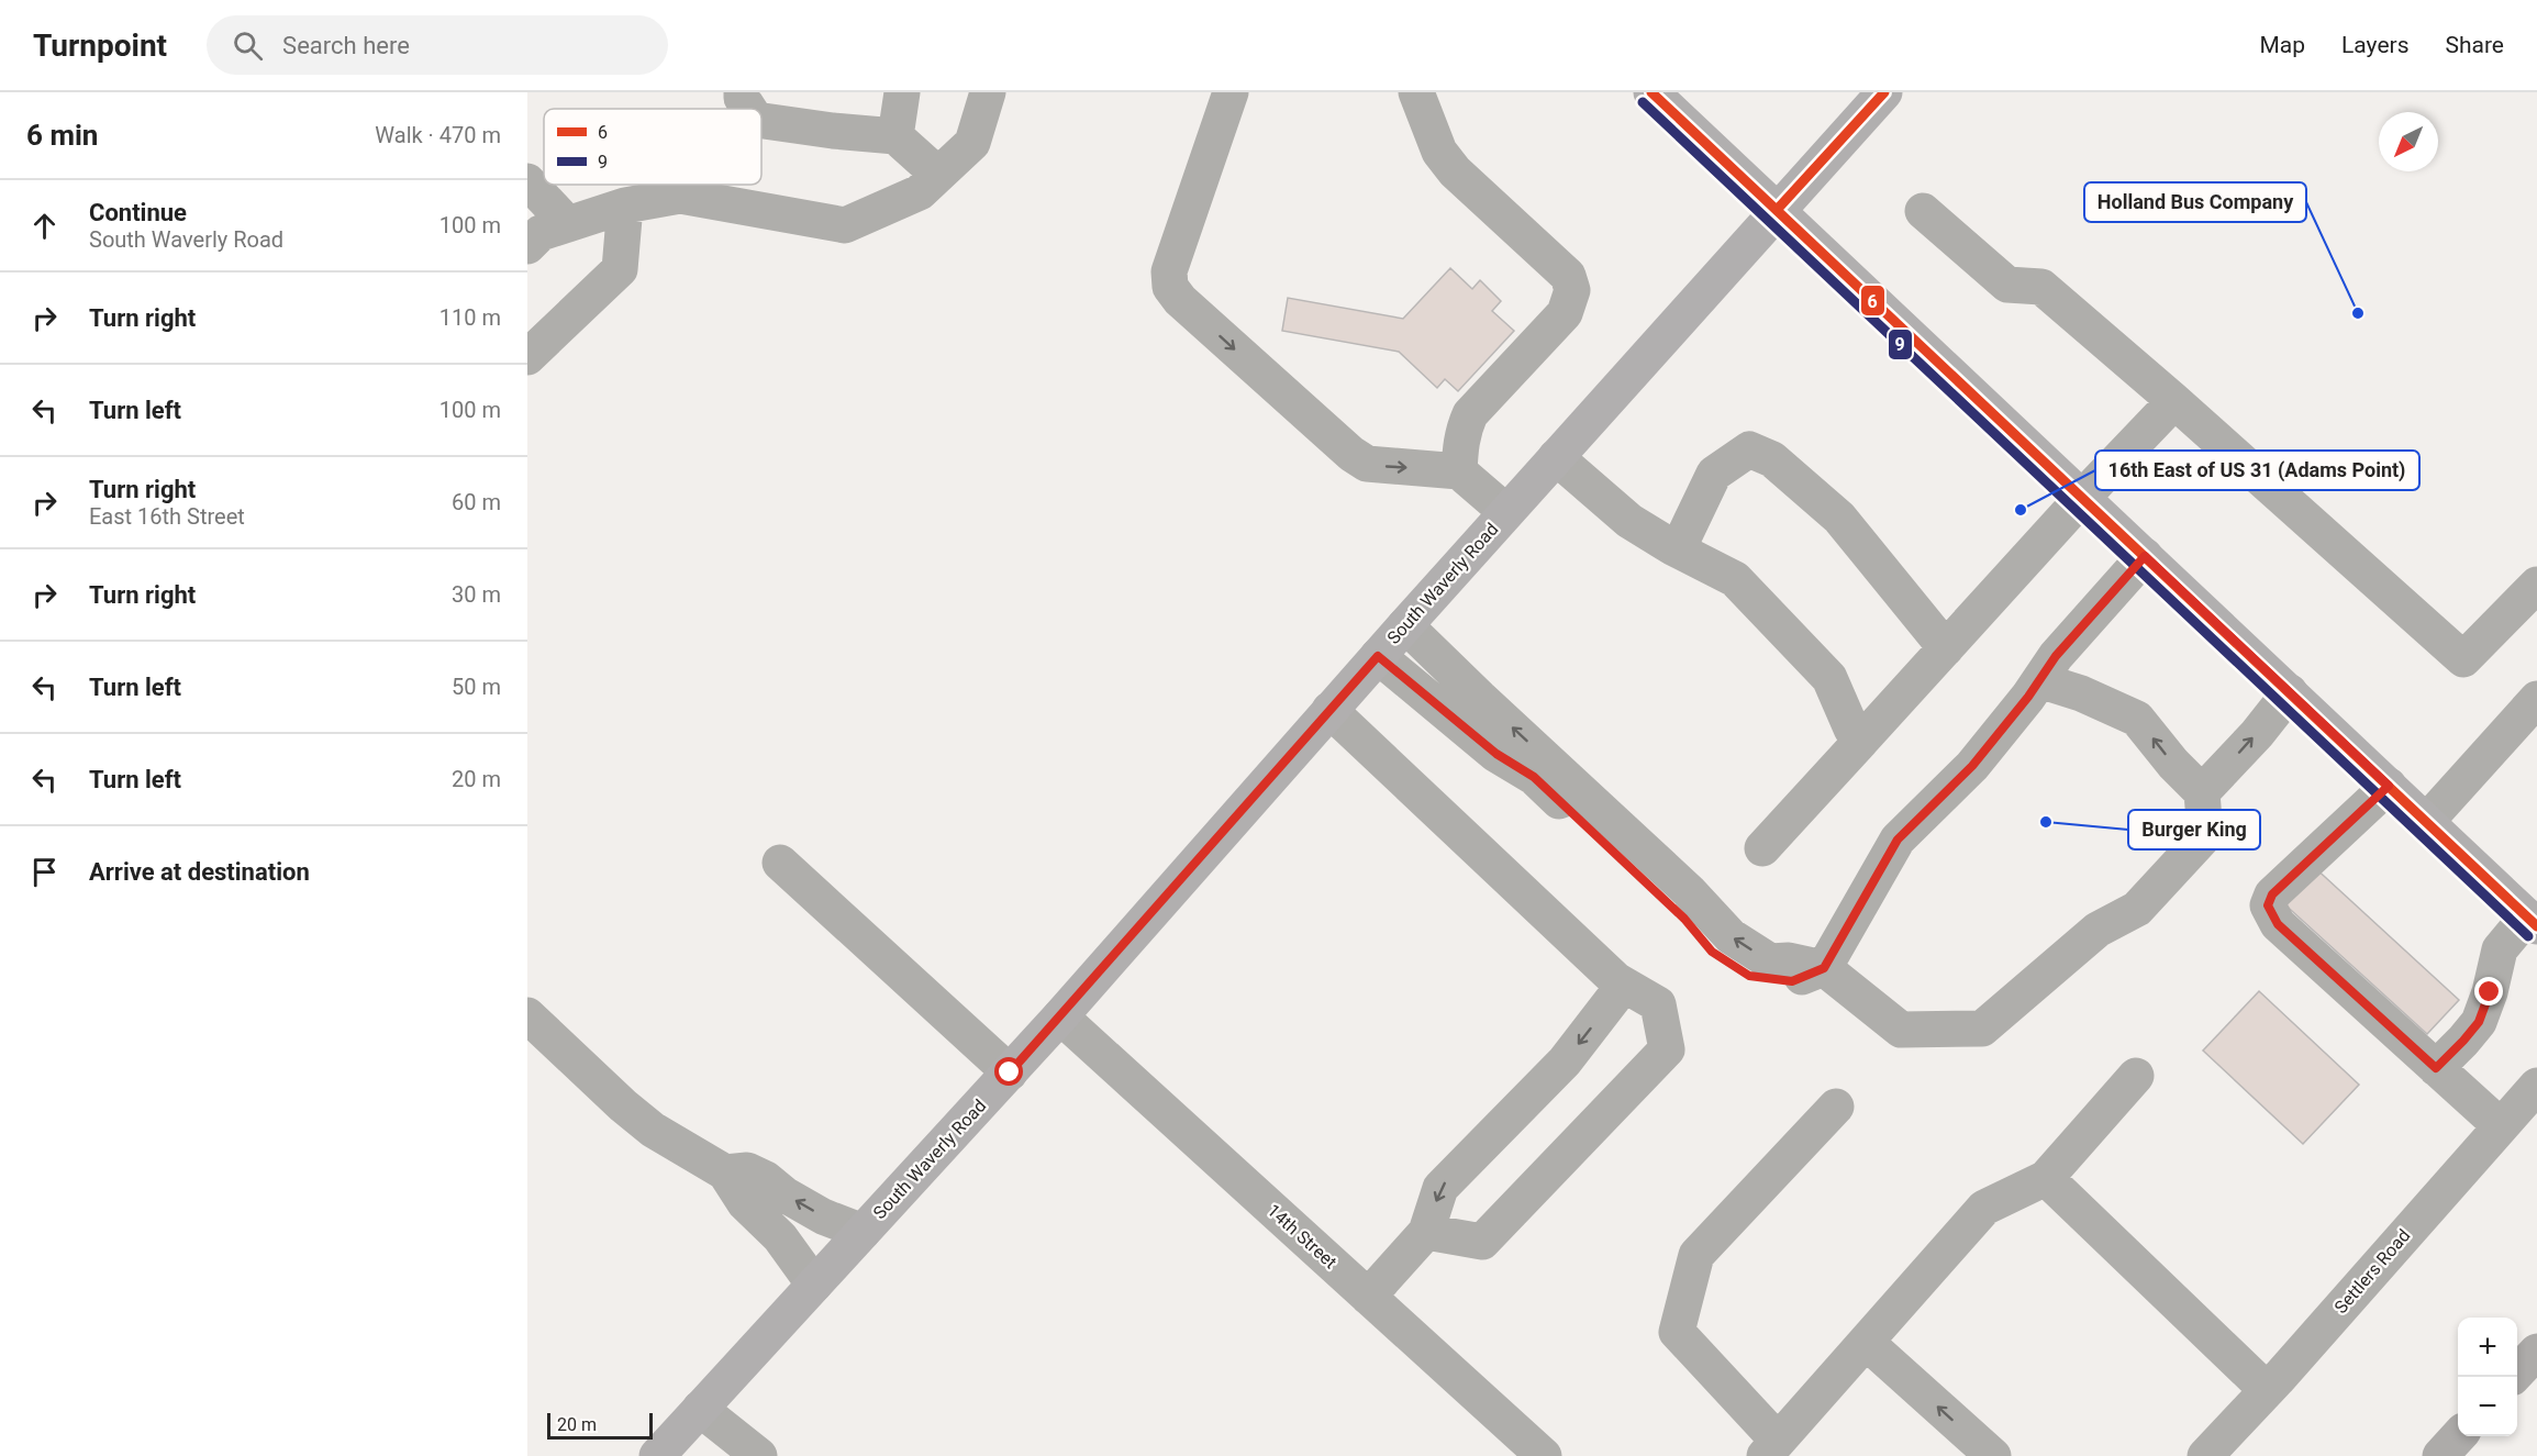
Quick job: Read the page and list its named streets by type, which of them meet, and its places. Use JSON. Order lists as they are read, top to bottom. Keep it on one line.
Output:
{"streets":{"main road":["South Waverly Road"],"street":["14th Street","Settlers Road"]},"crossings":[["South Waverly Road","14th Street"]],"places":["Holland Bus Company","16th East of US 31 (Adams Point)","Burger King"],"lines":["transit line 6","transit line 9"],"legend":["6","9"],"scale_bar":"20 m","north":"bottom left","page":{"header":"Turnpoint","search":"Search here","nav":["Map","Layers","Share"],"heading":["6 min","Walk · 470 m"],"list":[["Continue","South Waverly Road","100 m"],["Turn right","110 m"],["Turn left","100 m"],["Turn right","East 16th Street","60 m"],["Turn right","30 m"],["Turn left","50 m"],["Turn left","20 m"],"Arrive at destination"],"map_buttons":["+","−"],"scale":"20 m"}}
